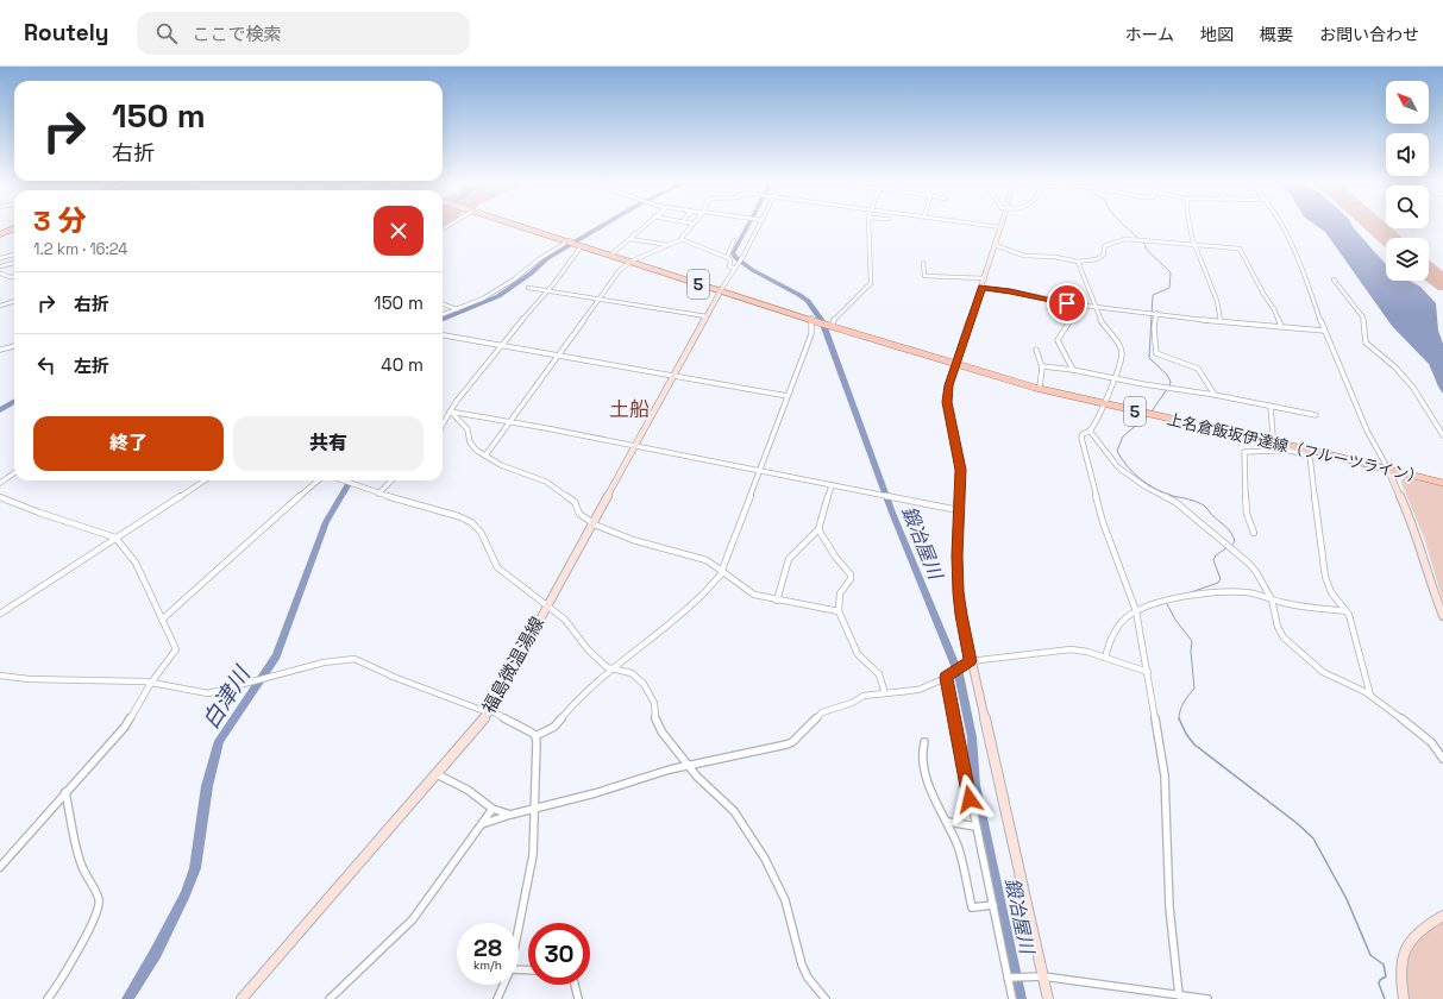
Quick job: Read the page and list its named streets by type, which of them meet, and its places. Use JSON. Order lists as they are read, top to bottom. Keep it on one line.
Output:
{"streets":{"main road":["5","上名倉飯坂伊達線（フルーツライン）","福島微温湯線"]},"crossings":[["上名倉飯坂伊達線（フルーツライン）","福島微温湯線"]],"districts":["土船"],"water":["鍛冶屋川","白津川"],"north":"top left","page":{"header":"Routely","search":"ここで検索","nav":["ホーム","地図","概要","お問い合わせ"],"turn":["150 m","右折"],"heading":["3 分","1.2 km · 16:24"],"list":[{"name":"右折","value":"150 m"},{"name":"左折","value":"40 m"}],"buttons":["終了","共有"],"speed":"28 km/h","limit":"30"}}
